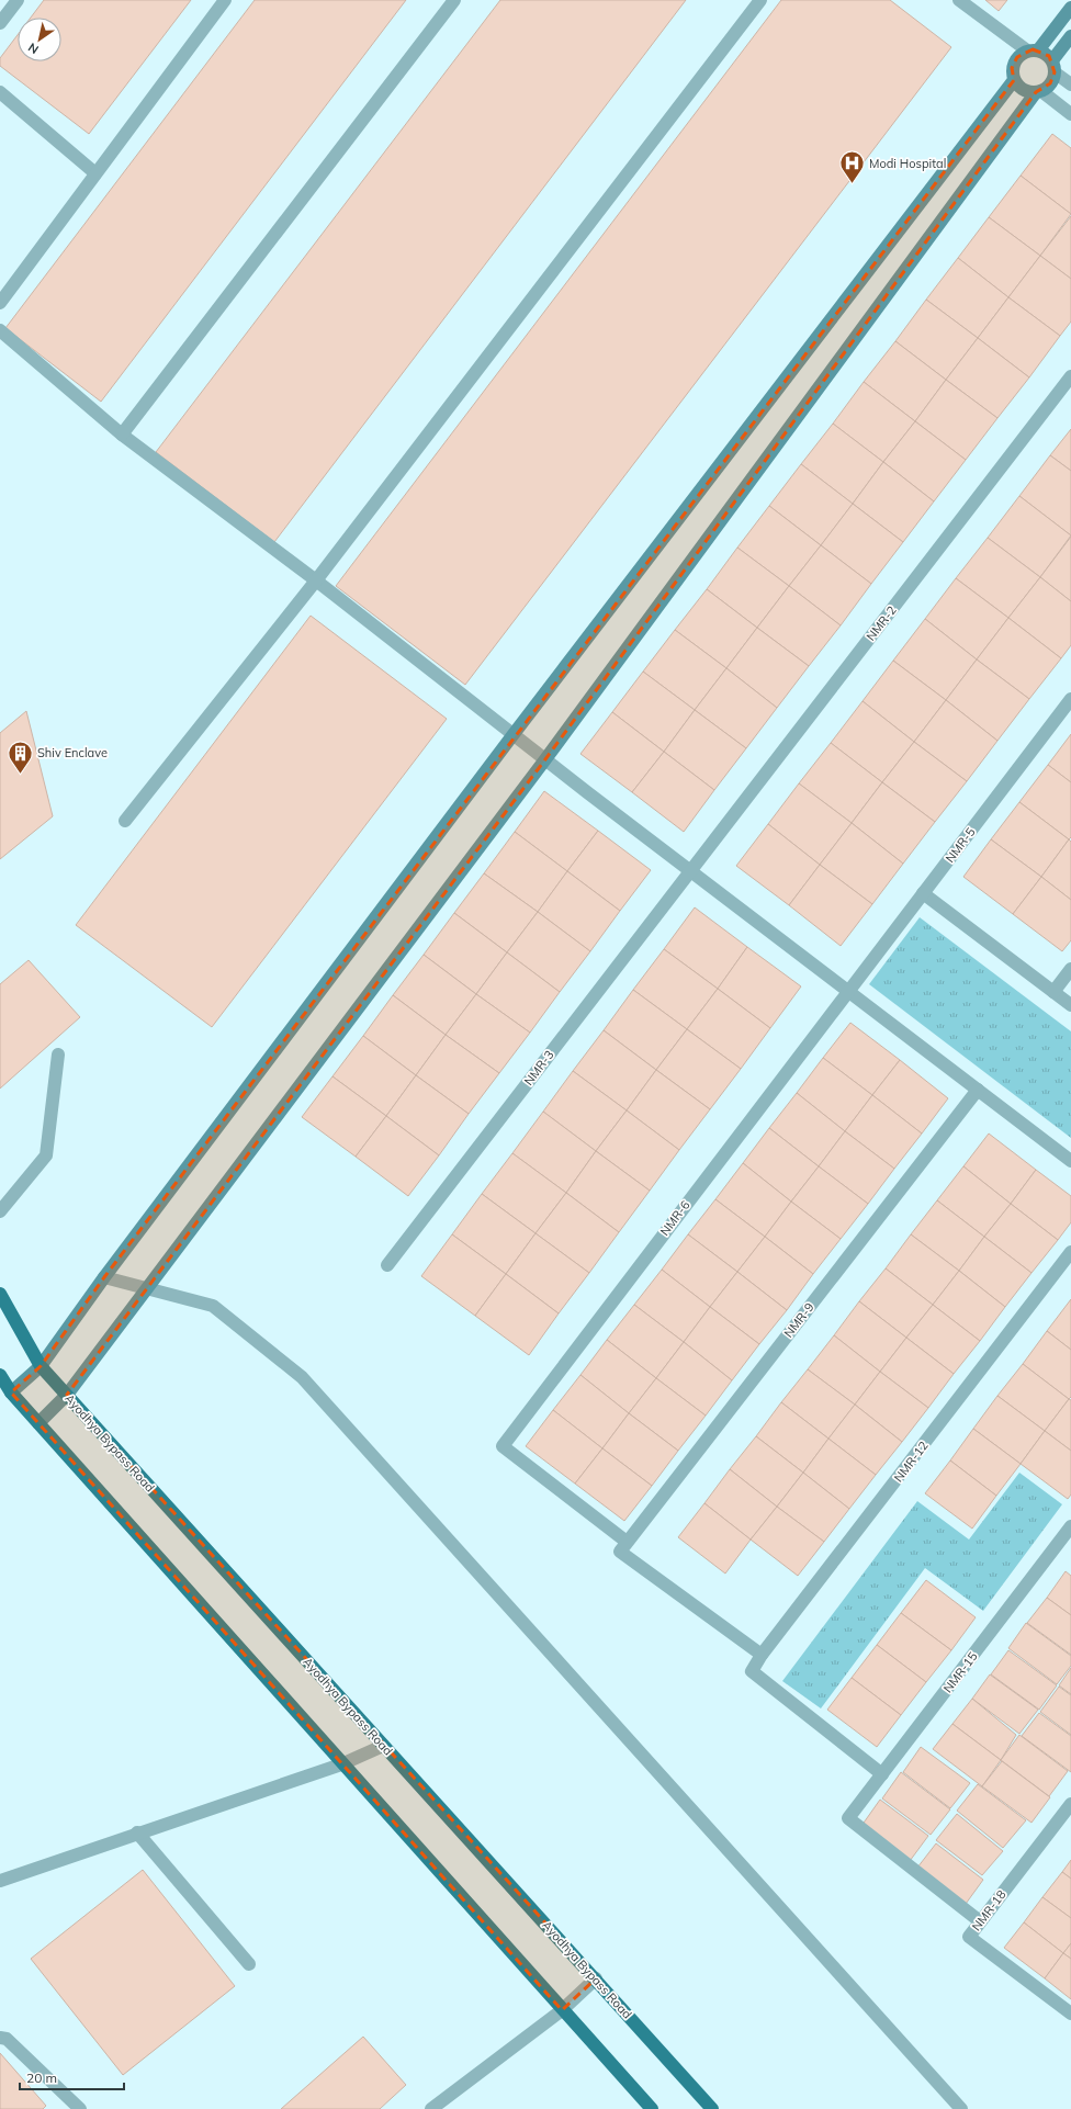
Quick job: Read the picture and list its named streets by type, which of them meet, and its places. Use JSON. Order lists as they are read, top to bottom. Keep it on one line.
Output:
{"streets":{"main road":["Ayodhya Bypass Road"],"street":["NMR-2","NMR-5","NMR-3","NMR-6","NMR-9","NMR-12","NMR-15","NMR-18"]},"crossings":[["NMR-2","NMR-3"],["NMR-5","NMR-6"],["NMR-6","NMR-9"],["NMR-12","NMR-15"],["NMR-15","NMR-18"]],"places":{"hospital":["Modi Hospital"],"building":["Shiv Enclave"]},"scale_bar":"20 m","north":"bottom left"}
